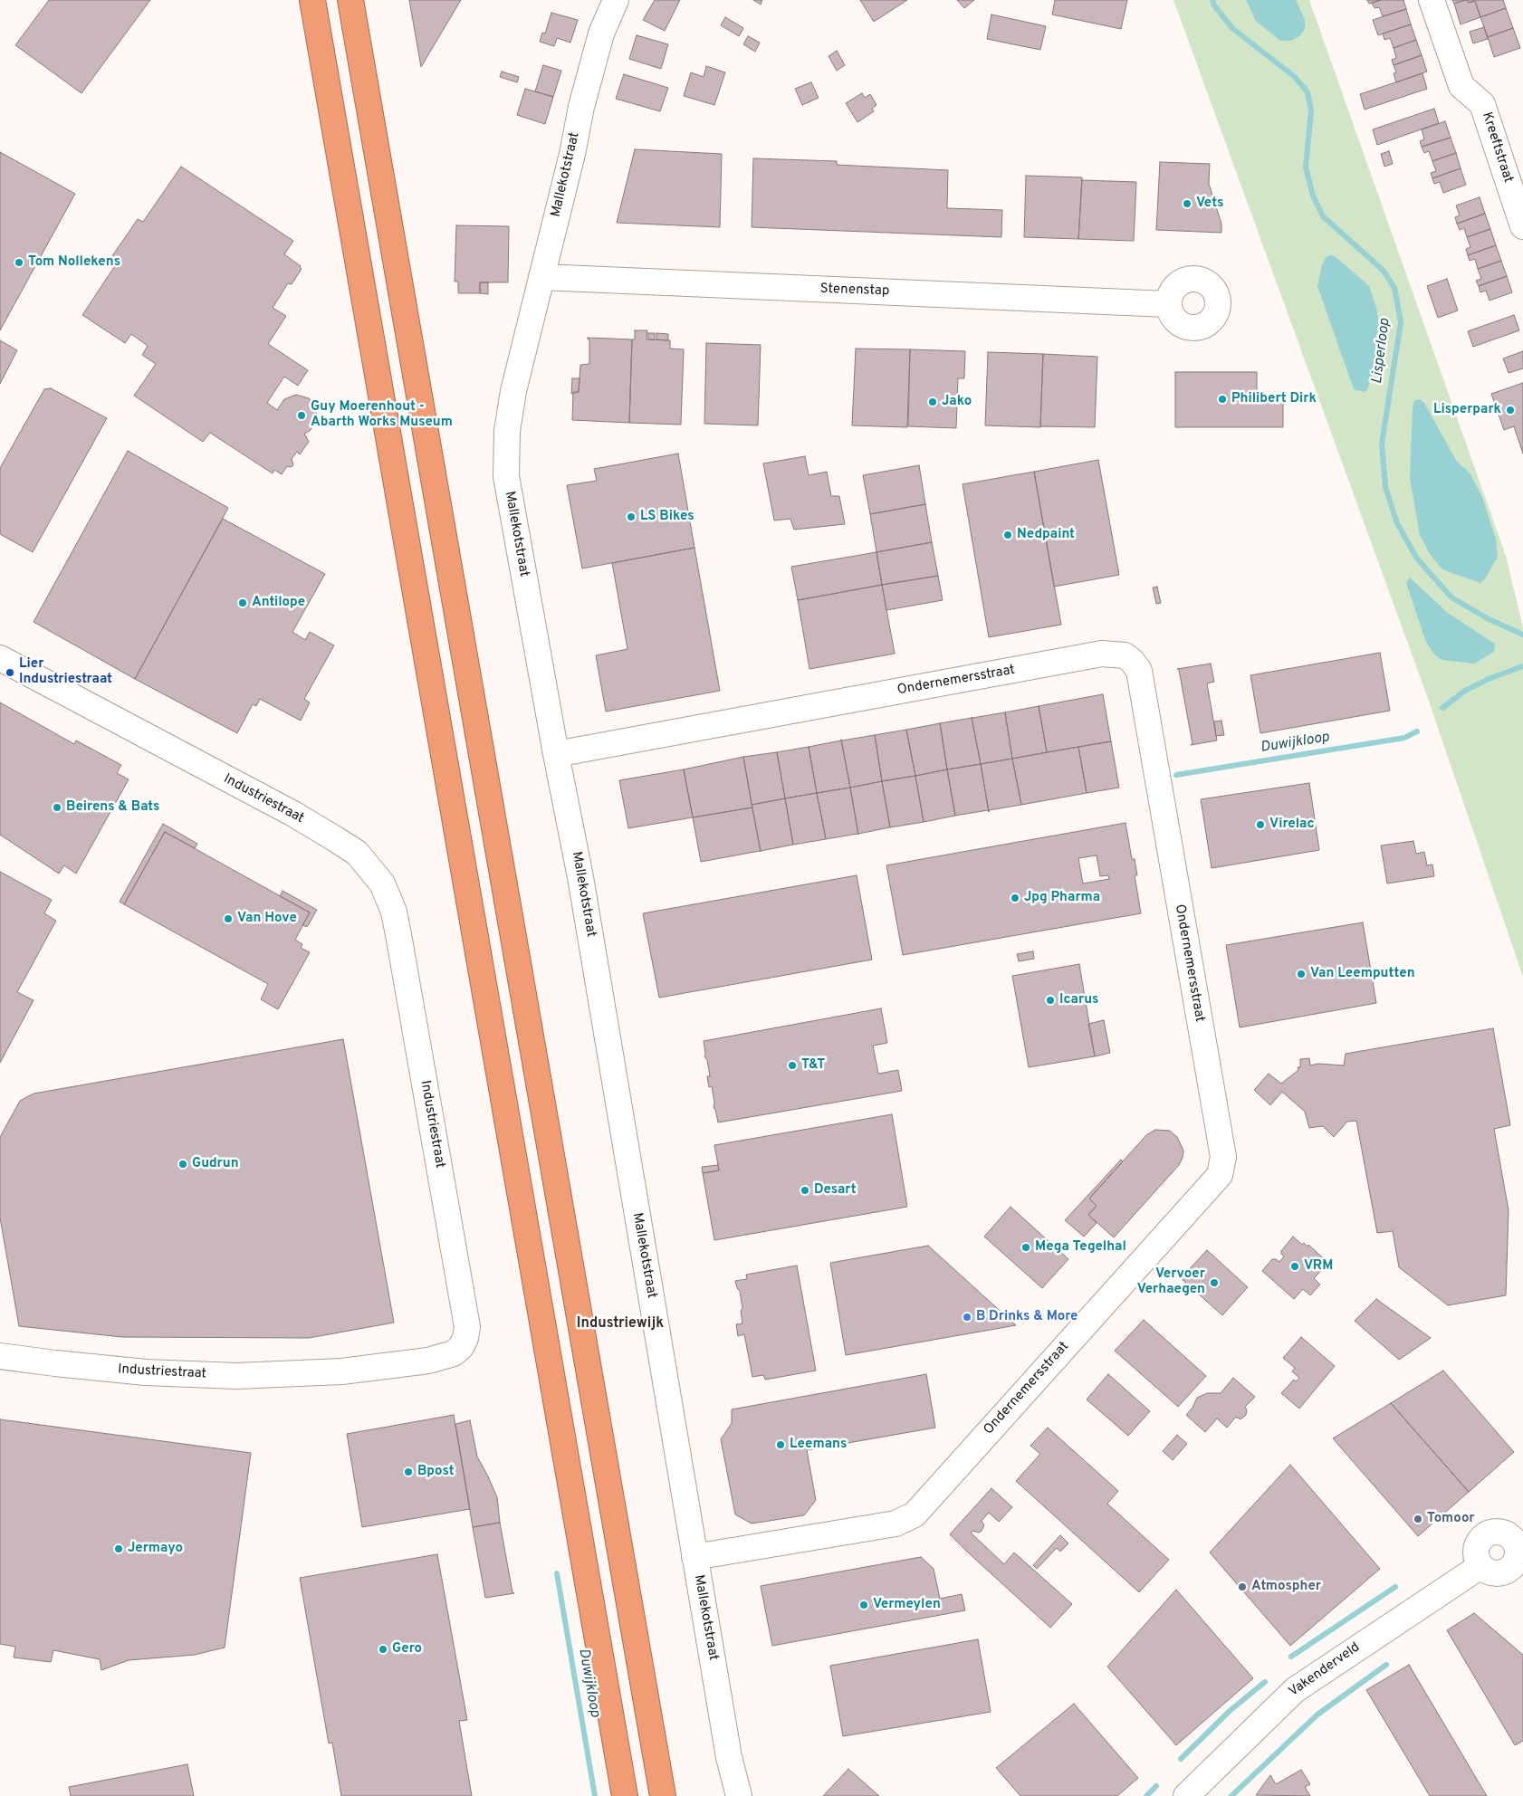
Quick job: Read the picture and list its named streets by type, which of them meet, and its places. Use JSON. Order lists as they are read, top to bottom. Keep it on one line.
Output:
{"streets":{"street":["Kreeftstraat","Mallekotstraat","Stenenstap","Ondernemersstraat","Industriestraat","Vakenderveld"]},"crossings":[["Mallekotstraat","Stenenstap"],["Mallekotstraat","Ondernemersstraat"]],"districts":["Industriewijk"],"water":["Lisperloop","Duwijkloop"],"places":["Vets","Tom Nollekens","Philibert Dirk","Jako","Lisperpark","Guy Moerenhout - Abarth Works Museum","LS Bikes","Nedpaint","Antilope","Lier Industriestraat","Beirens & Bats","Virelac","Jpg Pharma","Van Hove","Van Leemputten","Icarus","T&T","Gudrun","Desart","Mega Tegelhal","VRM","Vervoer Verhaegen","B Drinks & More","Leemans","Bpost","Tomoor","Jermayo","Atmospher","Vermeylen","Gero"]}
